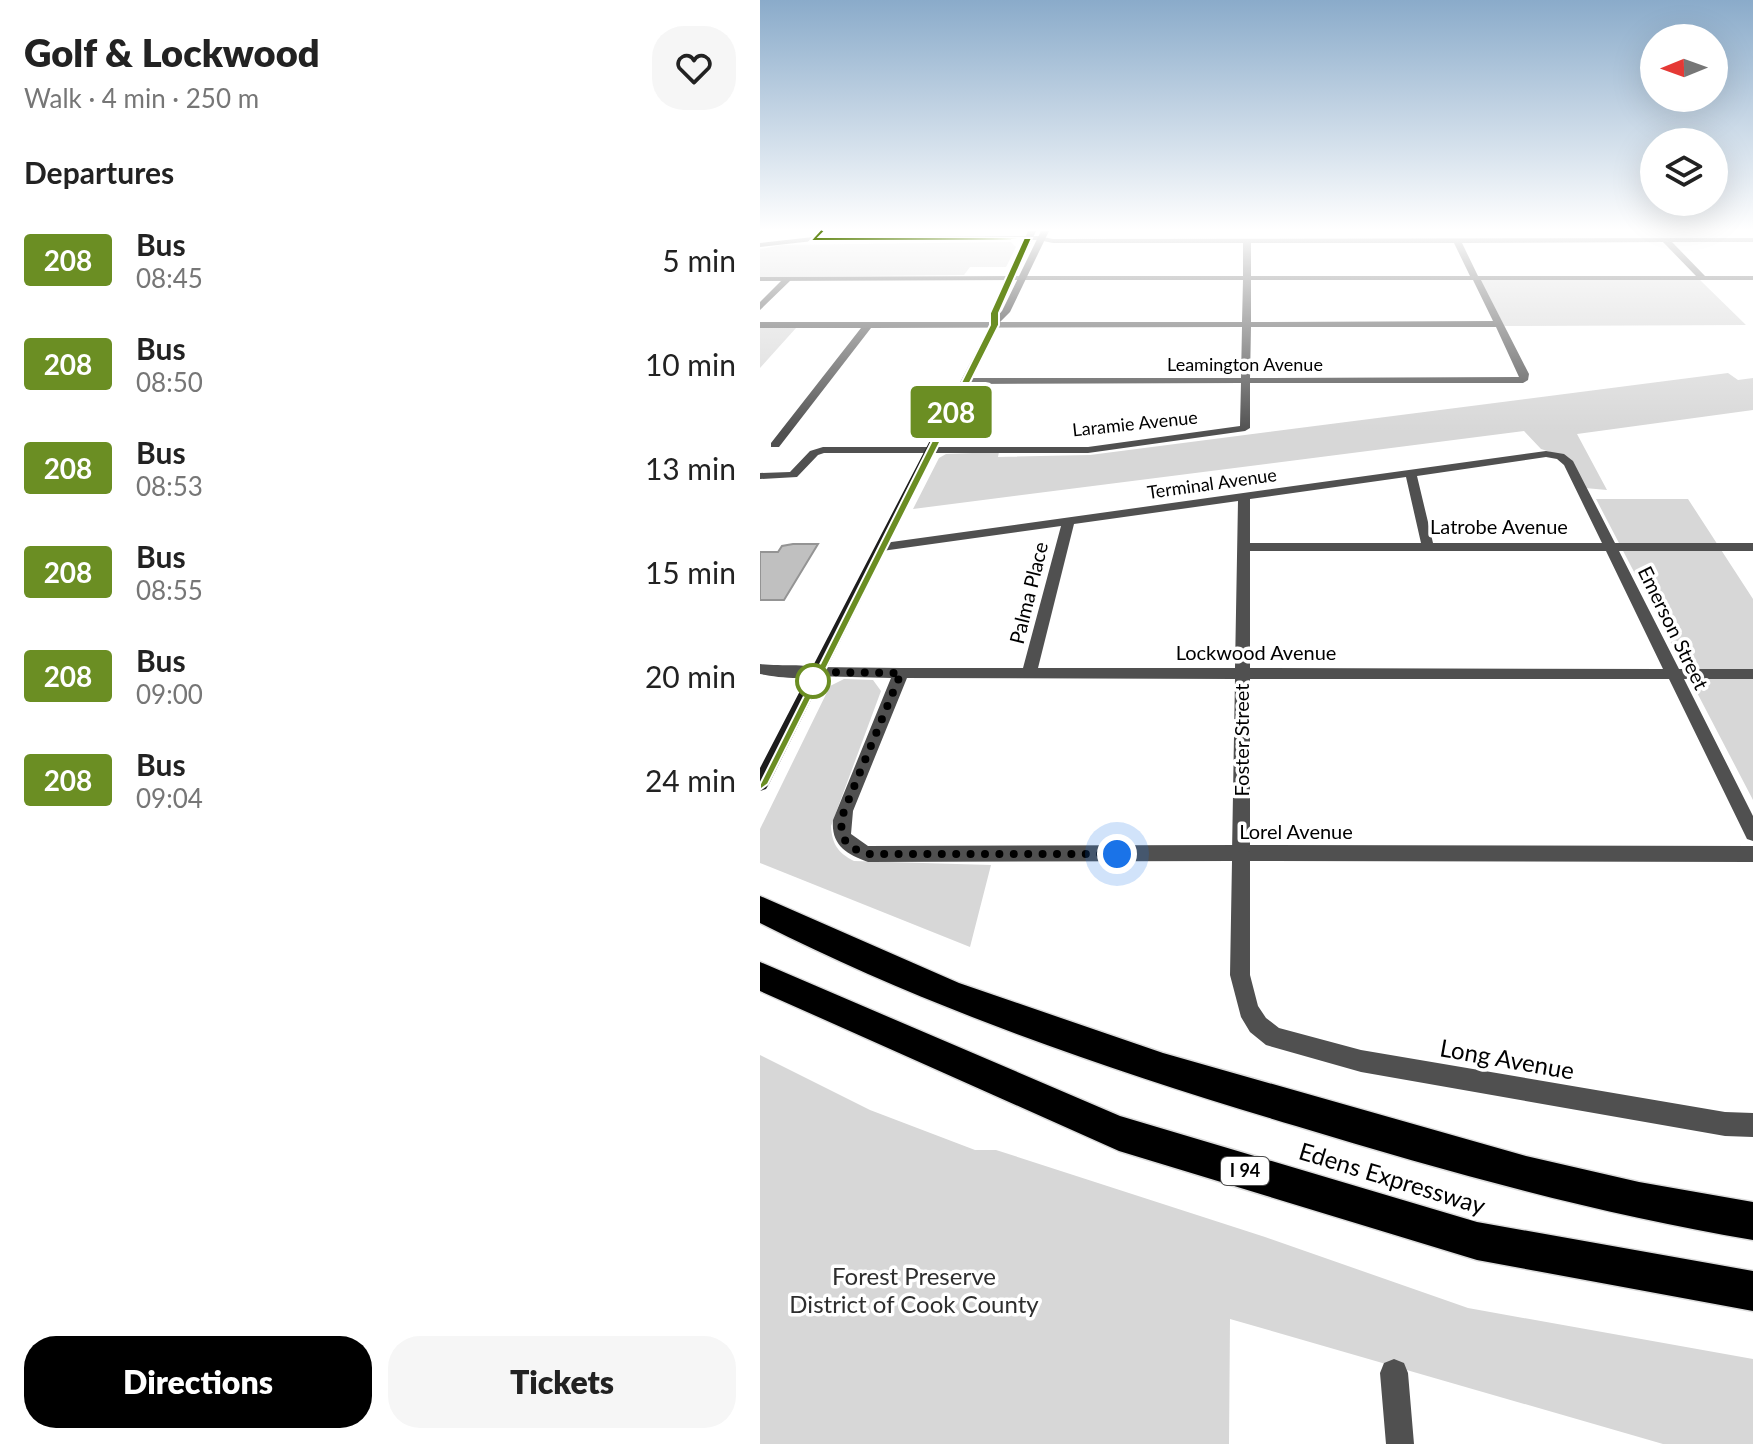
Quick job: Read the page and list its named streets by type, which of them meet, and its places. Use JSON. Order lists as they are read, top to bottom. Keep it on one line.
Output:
{"streets":{"highway":["I 94","Edens Expressway"],"street":["Leamington Avenue","Laramie Avenue","Terminal Avenue","Latrobe Avenue","Palma Place","Emerson Street","Lockwood Avenue","Foster Street","Lorel Avenue","Long Avenue"]},"crossings":[["Leamington Avenue","Laramie Avenue"],["Terminal Avenue","Palma Place"],["Terminal Avenue","Emerson Street"],["Terminal Avenue","Foster Street"],["Latrobe Avenue","Emerson Street"],["Latrobe Avenue","Foster Street"],["Palma Place","Lockwood Avenue"],["Emerson Street","Lockwood Avenue"],["Lockwood Avenue","Foster Street"],["Lockwood Avenue","Lorel Avenue"],["Foster Street","Lorel Avenue"],["Foster Street","Long Avenue"]],"parks":["Forest Preserve District of Cook County"],"lines":["bus line 208"],"north":"left","page":{"heading":[["Golf & Lockwood","Walk · 4 min · 250 m"],"Departures"],"on_map":"208","list":[{"mark":"208","name":"Bus","note":"08:45","value":"5 min"},{"mark":"208","name":"Bus","note":"08:50","value":"10 min"},{"mark":"208","name":"Bus","note":"08:53","value":"13 min"},{"mark":"208","name":"Bus","note":"08:55","value":"15 min"},{"mark":"208","name":"Bus","note":"09:00","value":"20 min"},{"mark":"208","name":"Bus","note":"09:04","value":"24 min"}],"buttons":["Directions","Tickets"]}}
